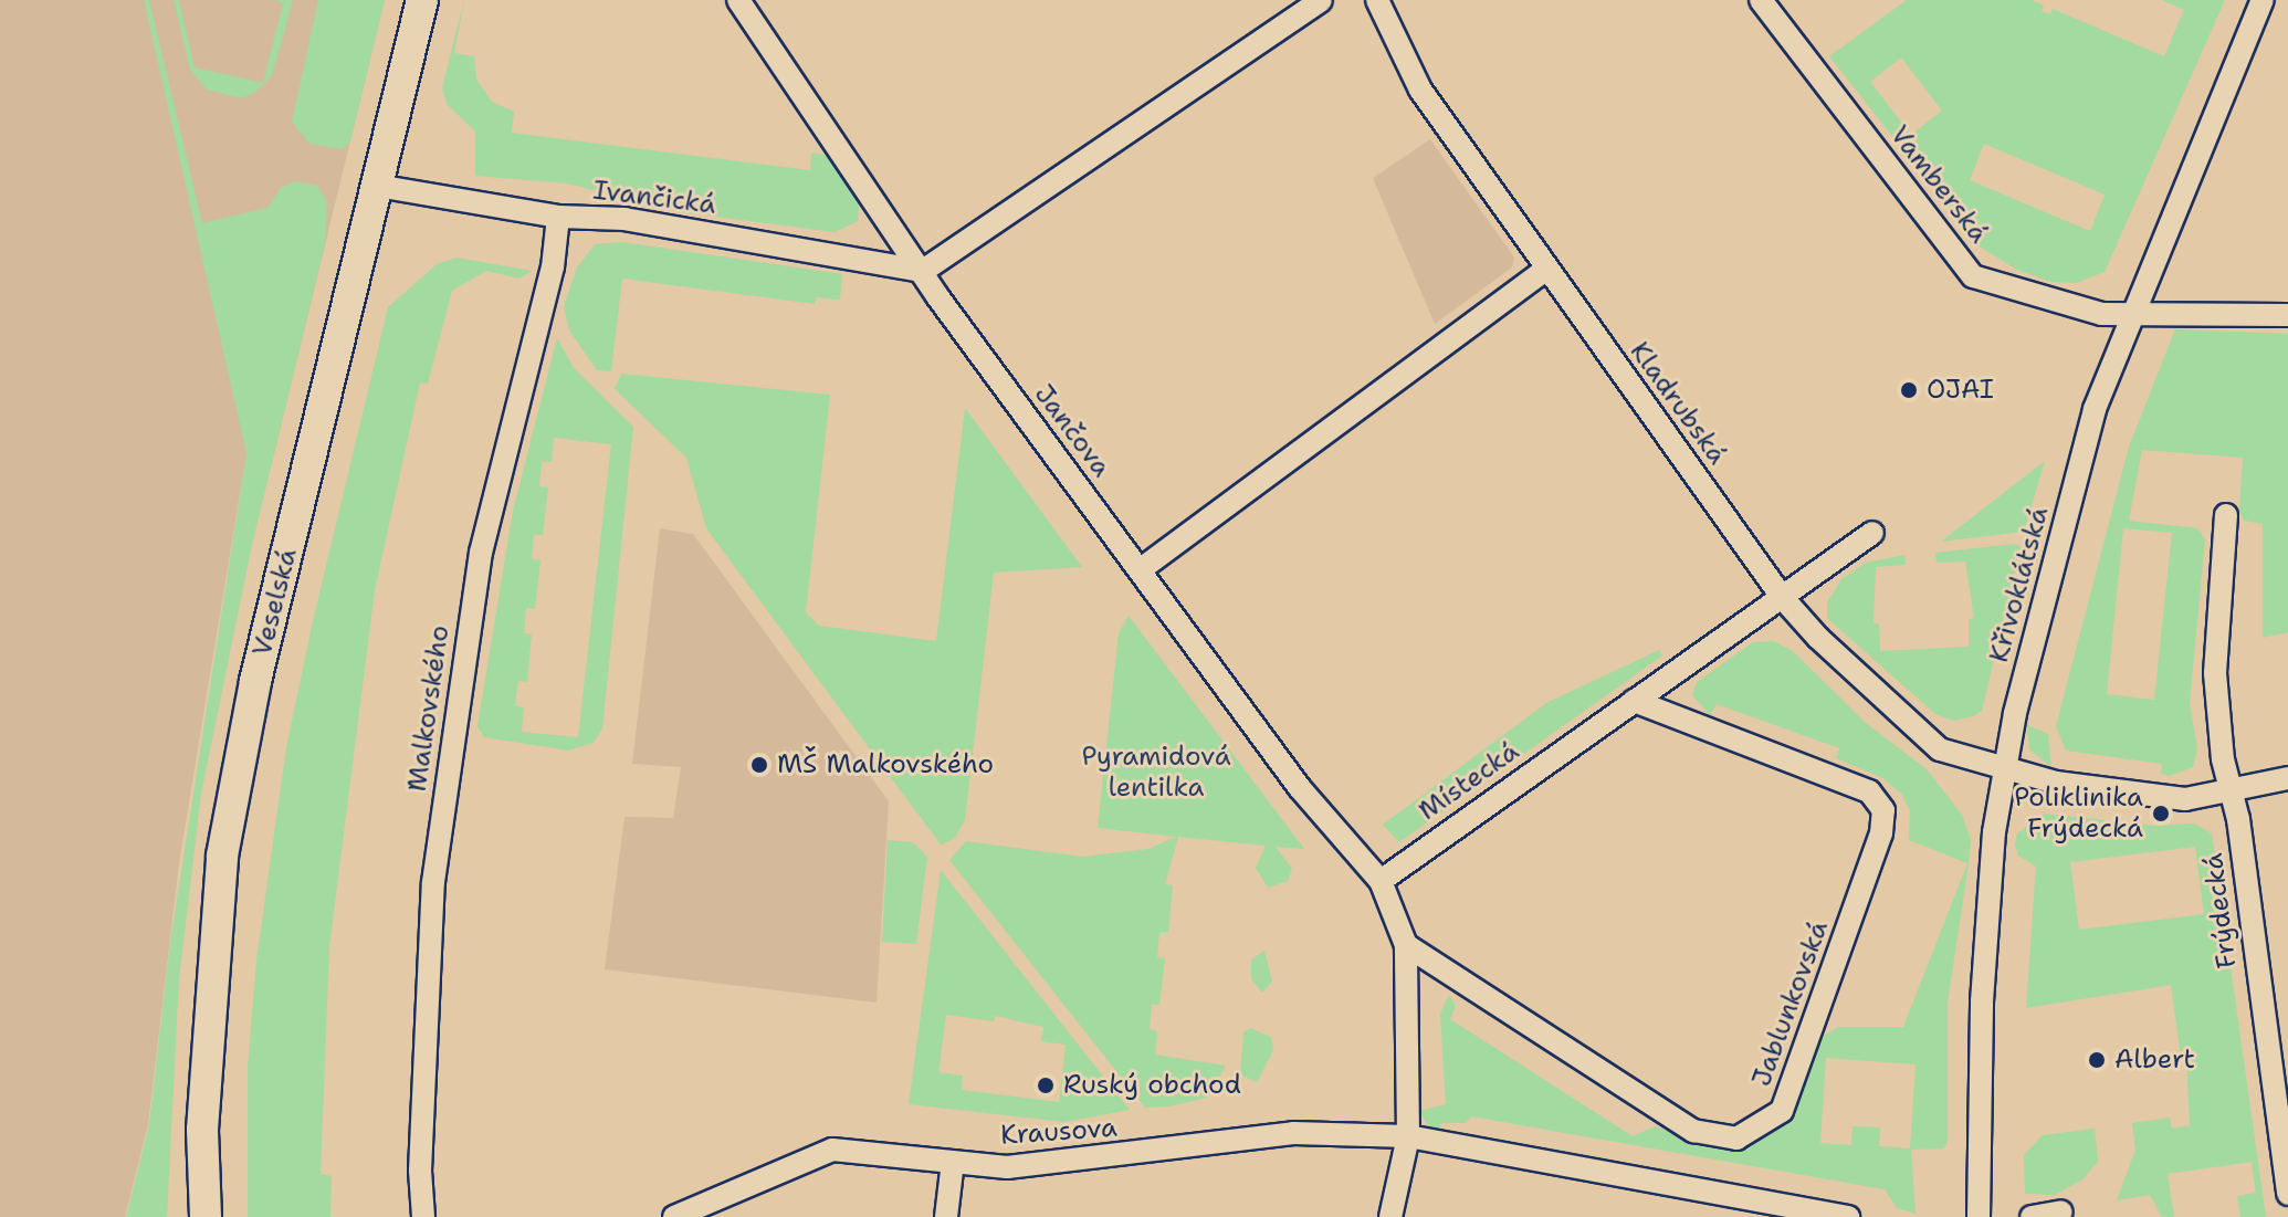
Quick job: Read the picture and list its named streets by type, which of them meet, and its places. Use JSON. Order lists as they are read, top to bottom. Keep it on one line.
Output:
{"streets":{"street":["Vamberská","Ivančická","Kladrubská","Jančova","Křivoklátská","Veselská","Malkovského","Místecká","Frýdecká","Jablunkovská","Krausova"]},"crossings":[["Vamberská","Křivoklátská"],["Ivančická","Jančova"],["Ivančická","Veselská"],["Ivančická","Malkovského"],["Kladrubská","Křivoklátská"],["Kladrubská","Místecká"],["Kladrubská","Frýdecká"],["Jančova","Místecká"],["Místecká","Jablunkovská"]],"parks":["Pyramidová lentilka"],"places":["OJAI","MŠ Malkovského","Poliklinika Frýdecká","Albert","Ruský obchod"]}
